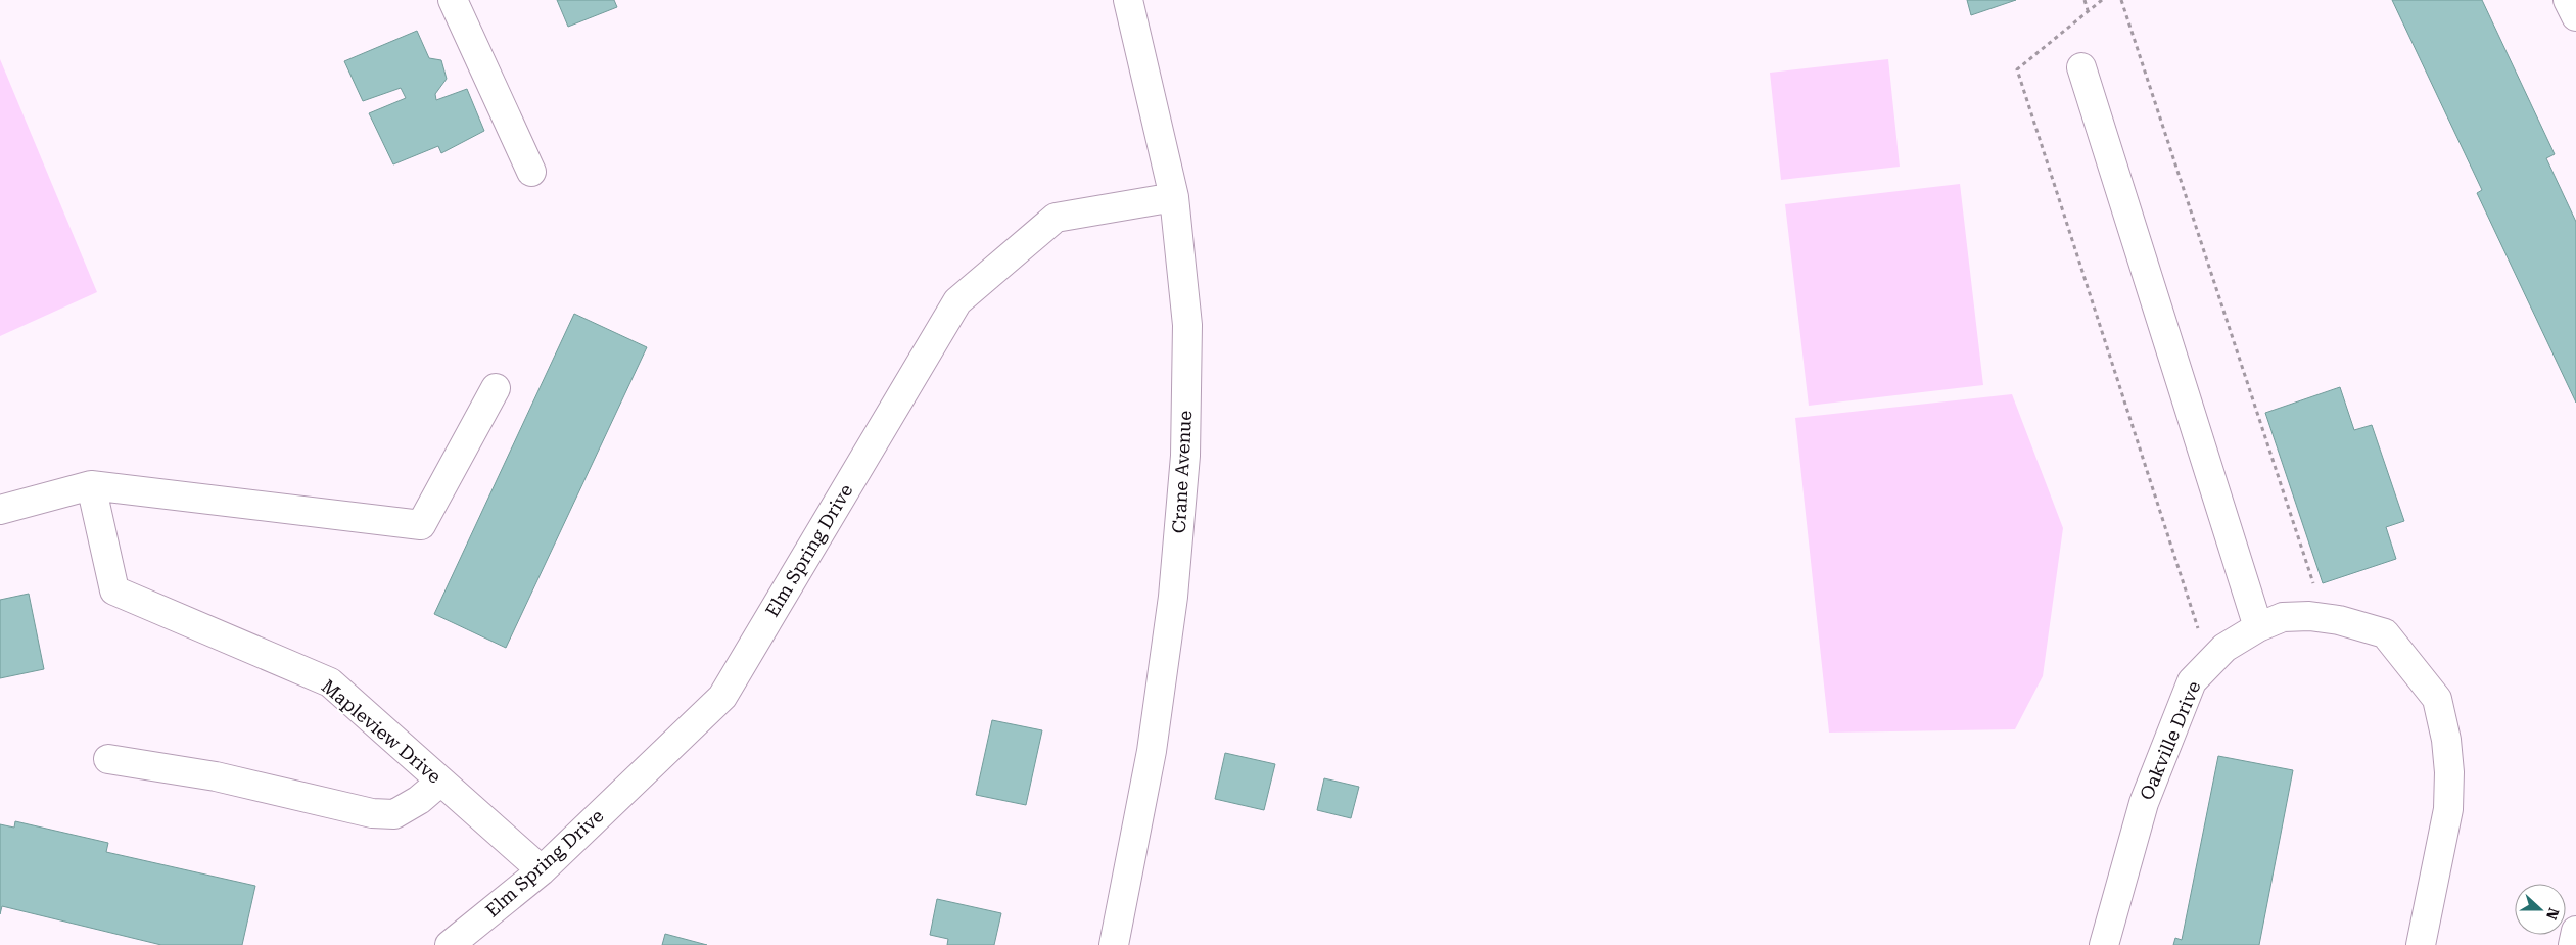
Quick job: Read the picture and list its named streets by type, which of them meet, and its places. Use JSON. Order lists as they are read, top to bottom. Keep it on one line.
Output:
{"streets":{"street":["Crane Avenue","Elm Spring Drive","Mapleview Drive","Oakville Drive"]},"crossings":[["Crane Avenue","Elm Spring Drive"],["Elm Spring Drive","Mapleview Drive"]],"north":"right"}
